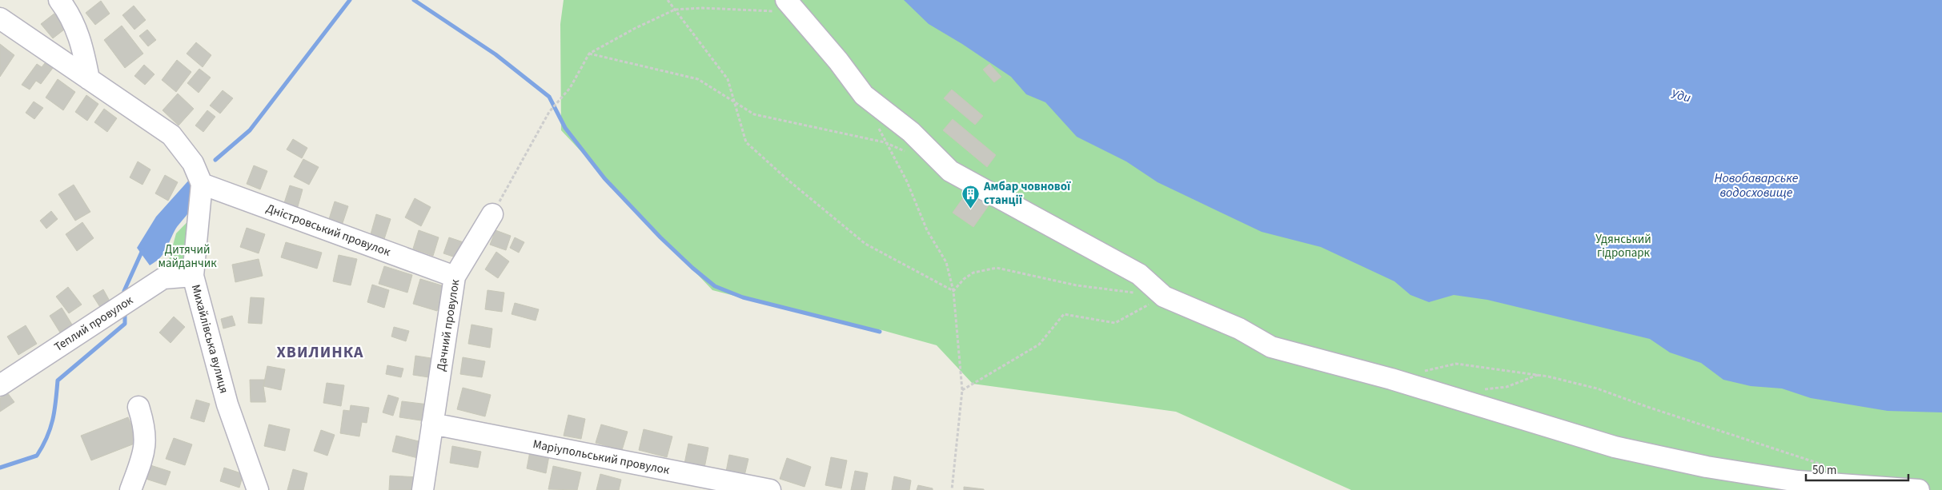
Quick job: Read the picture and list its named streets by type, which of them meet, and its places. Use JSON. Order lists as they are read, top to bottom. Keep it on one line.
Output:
{"streets":{"street":["Дністровський провулок","Теплий провулок","Дачний провулок","Михайлівська вулиця","Маріупольський провулок"]},"crossings":[["Дністровський провулок","Дачний провулок"],["Дністровський провулок","Михайлівська вулиця"],["Теплий провулок","Михайлівська вулиця"],["Дачний провулок","Маріупольський провулок"]],"districts":["ХВИЛИНКА"],"water":["Уди","Новобаварське водосховище"],"parks":["Удянський гідропарк","Дитячий майданчик"],"places":{"building":["Амбар човнової станції"]},"scale_bar":"50 m"}
